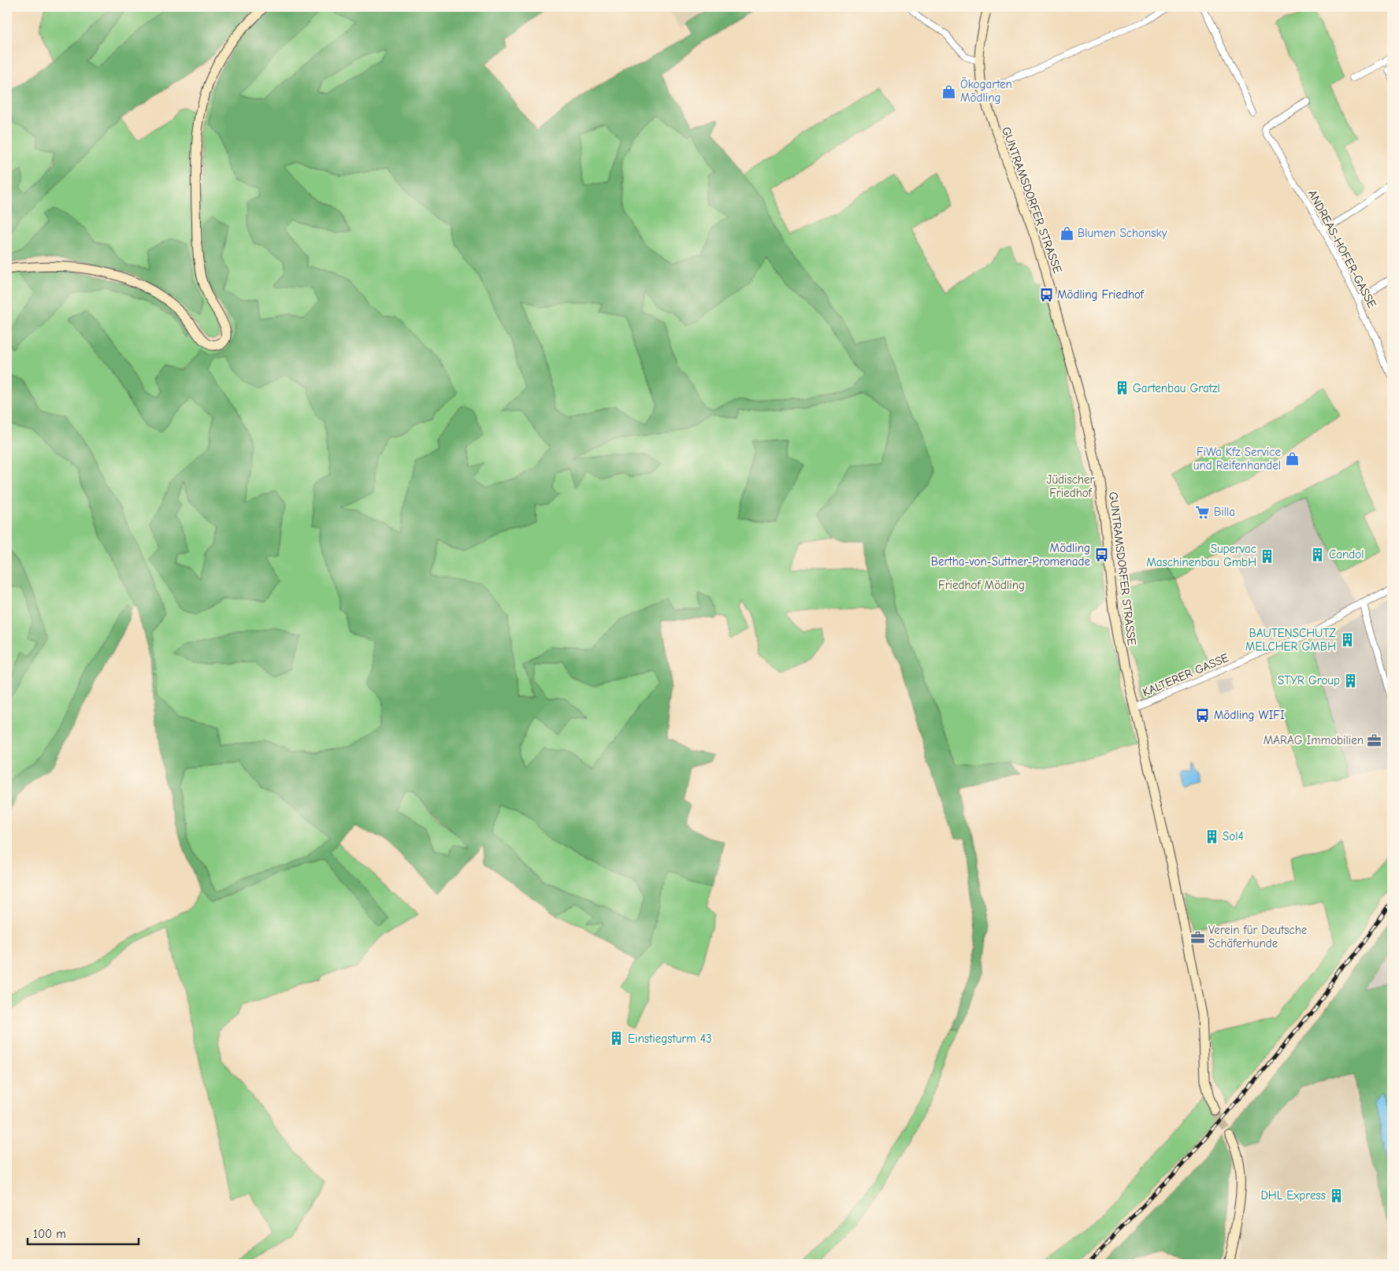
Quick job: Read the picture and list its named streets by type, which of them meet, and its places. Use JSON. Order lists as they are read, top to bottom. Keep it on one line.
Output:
{"streets":{"street":["GUNTRAMSDORFER STRASSE","ANDREAS-HOFER-GASSE","KALTERER GASSE"]},"crossings":[["GUNTRAMSDORFER STRASSE","KALTERER GASSE"]],"parks":["Jüdischer Friedhof","Friedhof Mödling"],"places":{"shop":["Ökogarten Mödling","Blumen Schonsky","FiWa Kfz Service und Reifenhandel"],"bus stop":["Mödling Friedhof","Mödling Bertha-von-Suttner-Promenade","Mödling WIFI"],"building":["Gartenbau Gratzl","Candol","Supervac Maschinenbau GmbH","BAUTENSCHUTZ MELCHER GMBH","STYR Group","Sol4","Einstiegsturm 43","DHL Express"],"supermarket":["Billa"],"office":["MARAG Immobilien","Verein für Deutsche Schäferhunde"]},"scale_bar":"100 m"}
